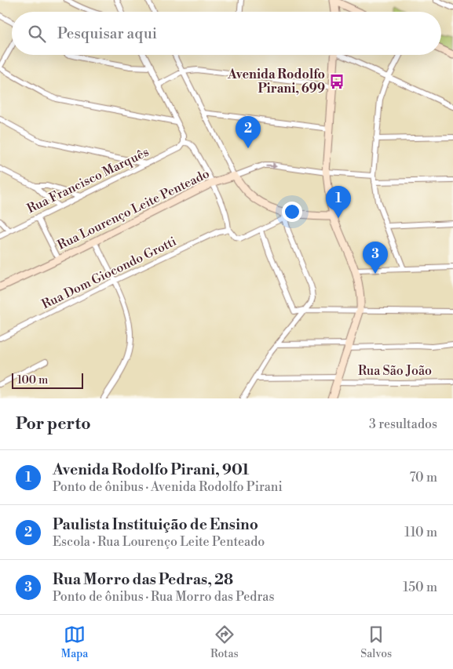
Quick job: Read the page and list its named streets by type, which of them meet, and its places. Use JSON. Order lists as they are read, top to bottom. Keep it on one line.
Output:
{"streets":{"main road":["Rua Lourenço Leite Penteado"],"street":["Rua Francisco Marquês","Rua Dom Giocondo Grotti","Rua São João"]},"places":{"bus stop":["Avenida Rodolfo Pirani, 699"]},"scale_bar":"100 m","page":{"search":"Pesquisar aqui","pins":["2","1","3"],"scale":"100 m","heading":["Por perto","3 resultados"],"list":[{"mark":"1","name":"Avenida Rodolfo Pirani, 901","note":"Ponto de ônibus · Avenida Rodolfo Pirani","value":"70 m"},{"mark":"2","name":"Paulista Instituição de Ensino","note":"Escola · Rua Lourenço Leite Penteado","value":"110 m"},{"mark":"3","name":"Rua Morro das Pedras, 28","note":"Ponto de ônibus · Rua Morro das Pedras","value":"150 m"}],"nav":["Mapa","Rotas","Salvos"]}}
